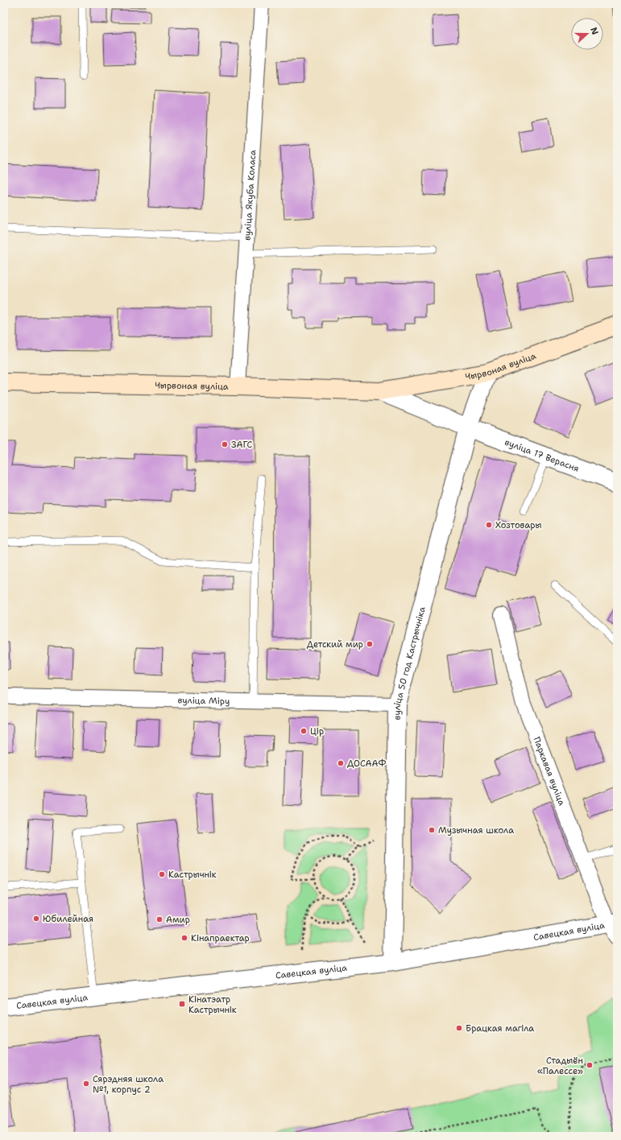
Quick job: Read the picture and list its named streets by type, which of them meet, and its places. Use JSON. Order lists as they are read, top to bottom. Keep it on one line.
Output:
{"streets":{"main road":["Чырвоная вуліца"],"street":["вуліца Якуба Коласа","вуліца 17 Верасня","вуліца 50 год Кастрычніка","вуліца Міру","Паркавая вуліца","Савецкая вуліца"]},"crossings":[["вуліца Якуба Коласа","Чырвоная вуліца"],["Чырвоная вуліца","вуліца 17 Верасня"],["Чырвоная вуліца","вуліца 50 год Кастрычніка"],["вуліца 17 Верасня","вуліца 50 год Кастрычніка"],["вуліца 50 год Кастрычніка","вуліца Міру"],["вуліца 50 год Кастрычніка","Савецкая вуліца"],["Паркавая вуліца","Савецкая вуліца"]],"places":{"other":["ЗАГС","Хозтовары","Детский мир","Цір","ДОСААФ","Музычная школа","Кастрычнік","Юбилейная","Амир","Кінапраектар","Брацкая магіла","Стадыён «Палессе»","Сярэдняя школа №1, корпус 2"],"transit":["Кінатэатр Кастрычнік"]},"north":"right"}
